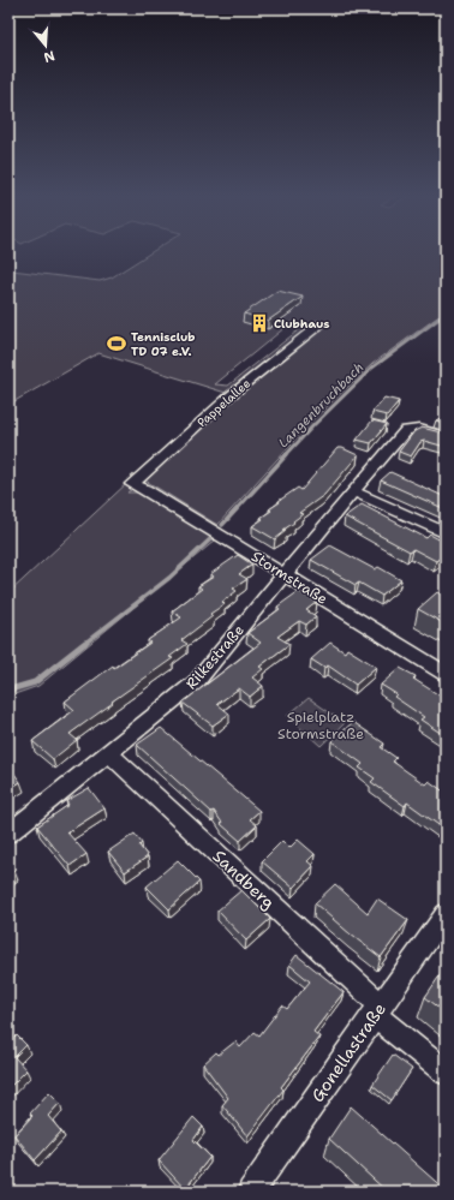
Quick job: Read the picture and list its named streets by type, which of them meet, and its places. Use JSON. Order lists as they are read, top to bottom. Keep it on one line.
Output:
{"streets":{"street":["Pappelallee","Stormstraße","Rilkestraße","Sandberg","Gonellastraße"]},"crossings":[["Pappelallee","Stormstraße"],["Stormstraße","Rilkestraße"],["Rilkestraße","Sandberg"],["Sandberg","Gonellastraße"]],"water":["Langenbruchbach"],"parks":["Spielplatz Stormstraße"],"places":{"building":["Clubhaus"],"sports":["Tennisclub TD 07 e.V."]},"north":"bottom"}
